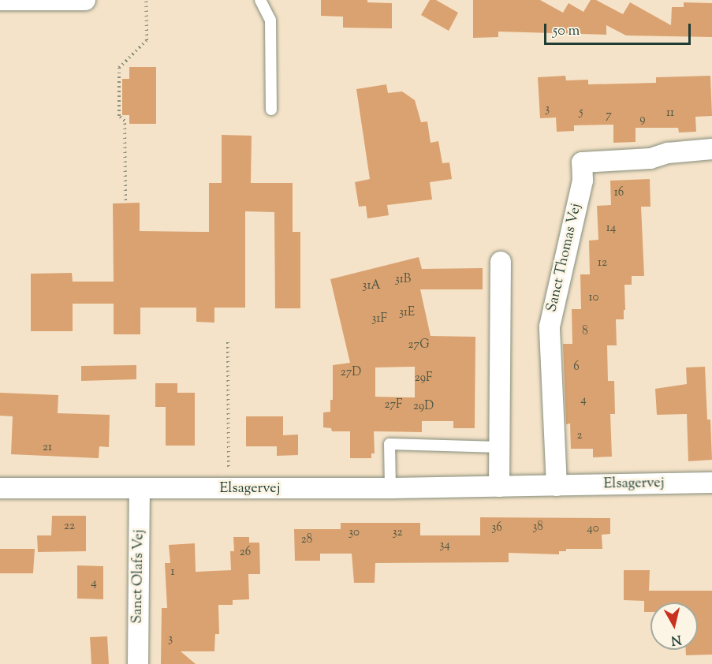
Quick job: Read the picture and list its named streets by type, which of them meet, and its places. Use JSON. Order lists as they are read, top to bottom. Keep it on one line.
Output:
{"streets":{"street":["Sanct Thomas Vej","Elsagervej","Sanct Olafs Vej"]},"crossings":[["Sanct Thomas Vej","Elsagervej"],["Elsagervej","Sanct Olafs Vej"]],"house_numbers":["3","5","11","7","9","16","14","12","31B","31A","10","31E","31F","8","27G","6","27D","29F","4","27F","29D","2","21","22","38","36","40","30","32","28","34","26","1","4","3"],"scale_bar":"50 m","north":"bottom"}
